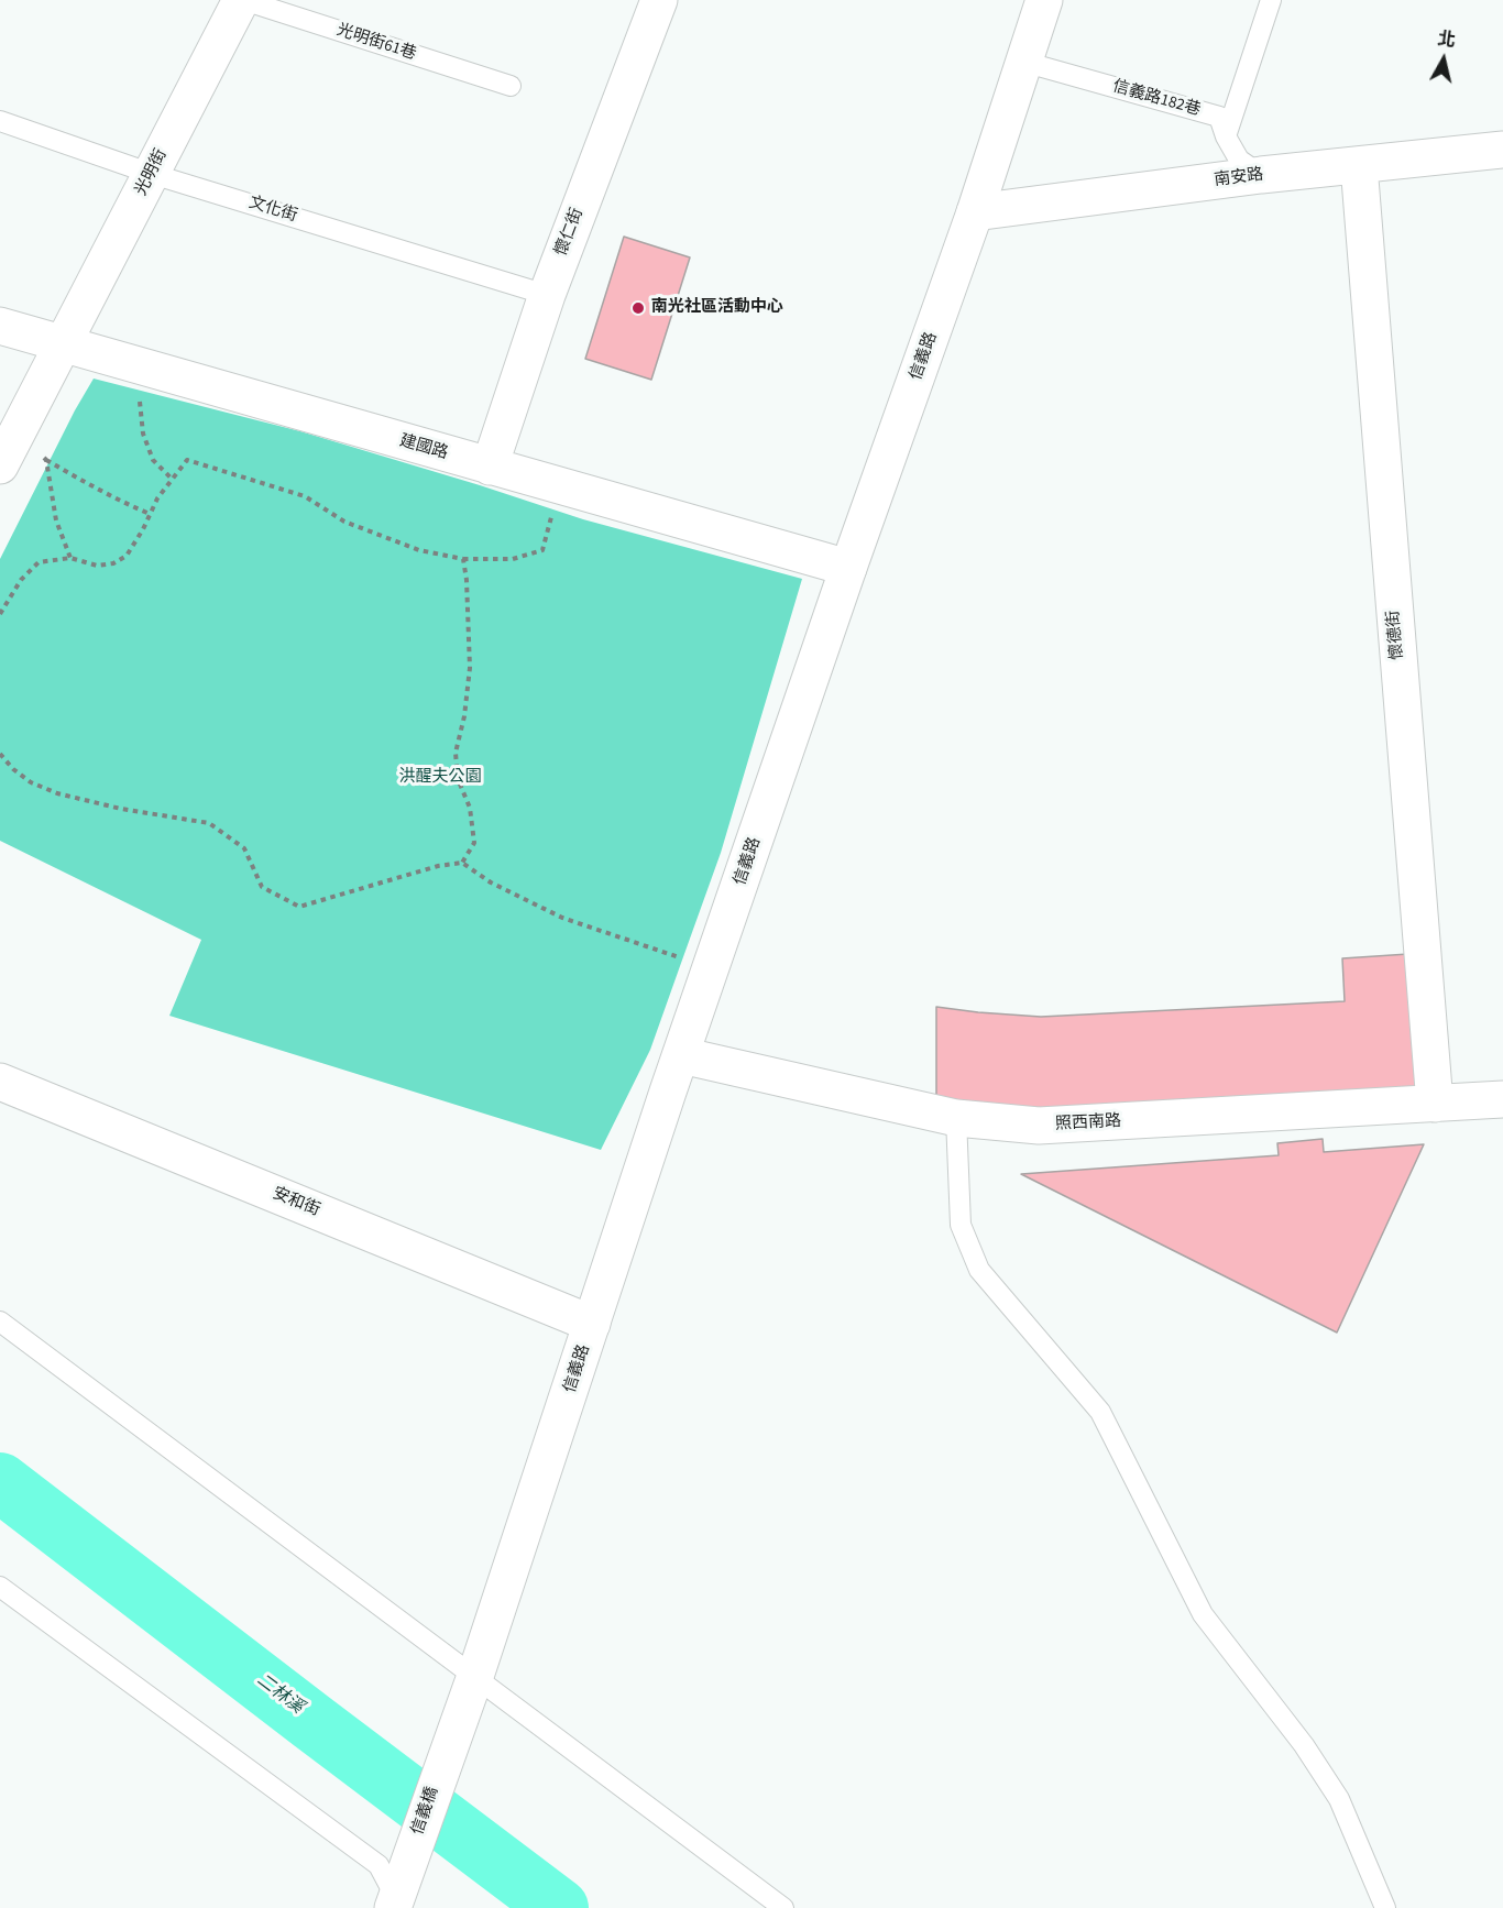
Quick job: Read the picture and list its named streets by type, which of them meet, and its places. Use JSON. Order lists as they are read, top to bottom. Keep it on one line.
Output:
{"streets":{"street":["光明街","南安路","懷仁街","信義路","建國路","懷德街","照西南路","安和街","信義橋"],"lane":["光明街61巷","信義路182巷","文化街"]},"crossings":[["光明街61巷","光明街"],["信義路182巷","南安路"],["信義路182巷","信義路"],["光明街","文化街"],["光明街","建國路"],["南安路","信義路"],["南安路","懷德街"],["文化街","懷仁街"],["懷仁街","建國路"],["信義路","建國路"],["信義路","照西南路"],["信義路","安和街"],["信義路","信義橋"],["懷德街","照西南路"]],"water":["二林溪"],"parks":["洪醒夫公園"],"places":["南光社區活動中心"],"north":"top"}
